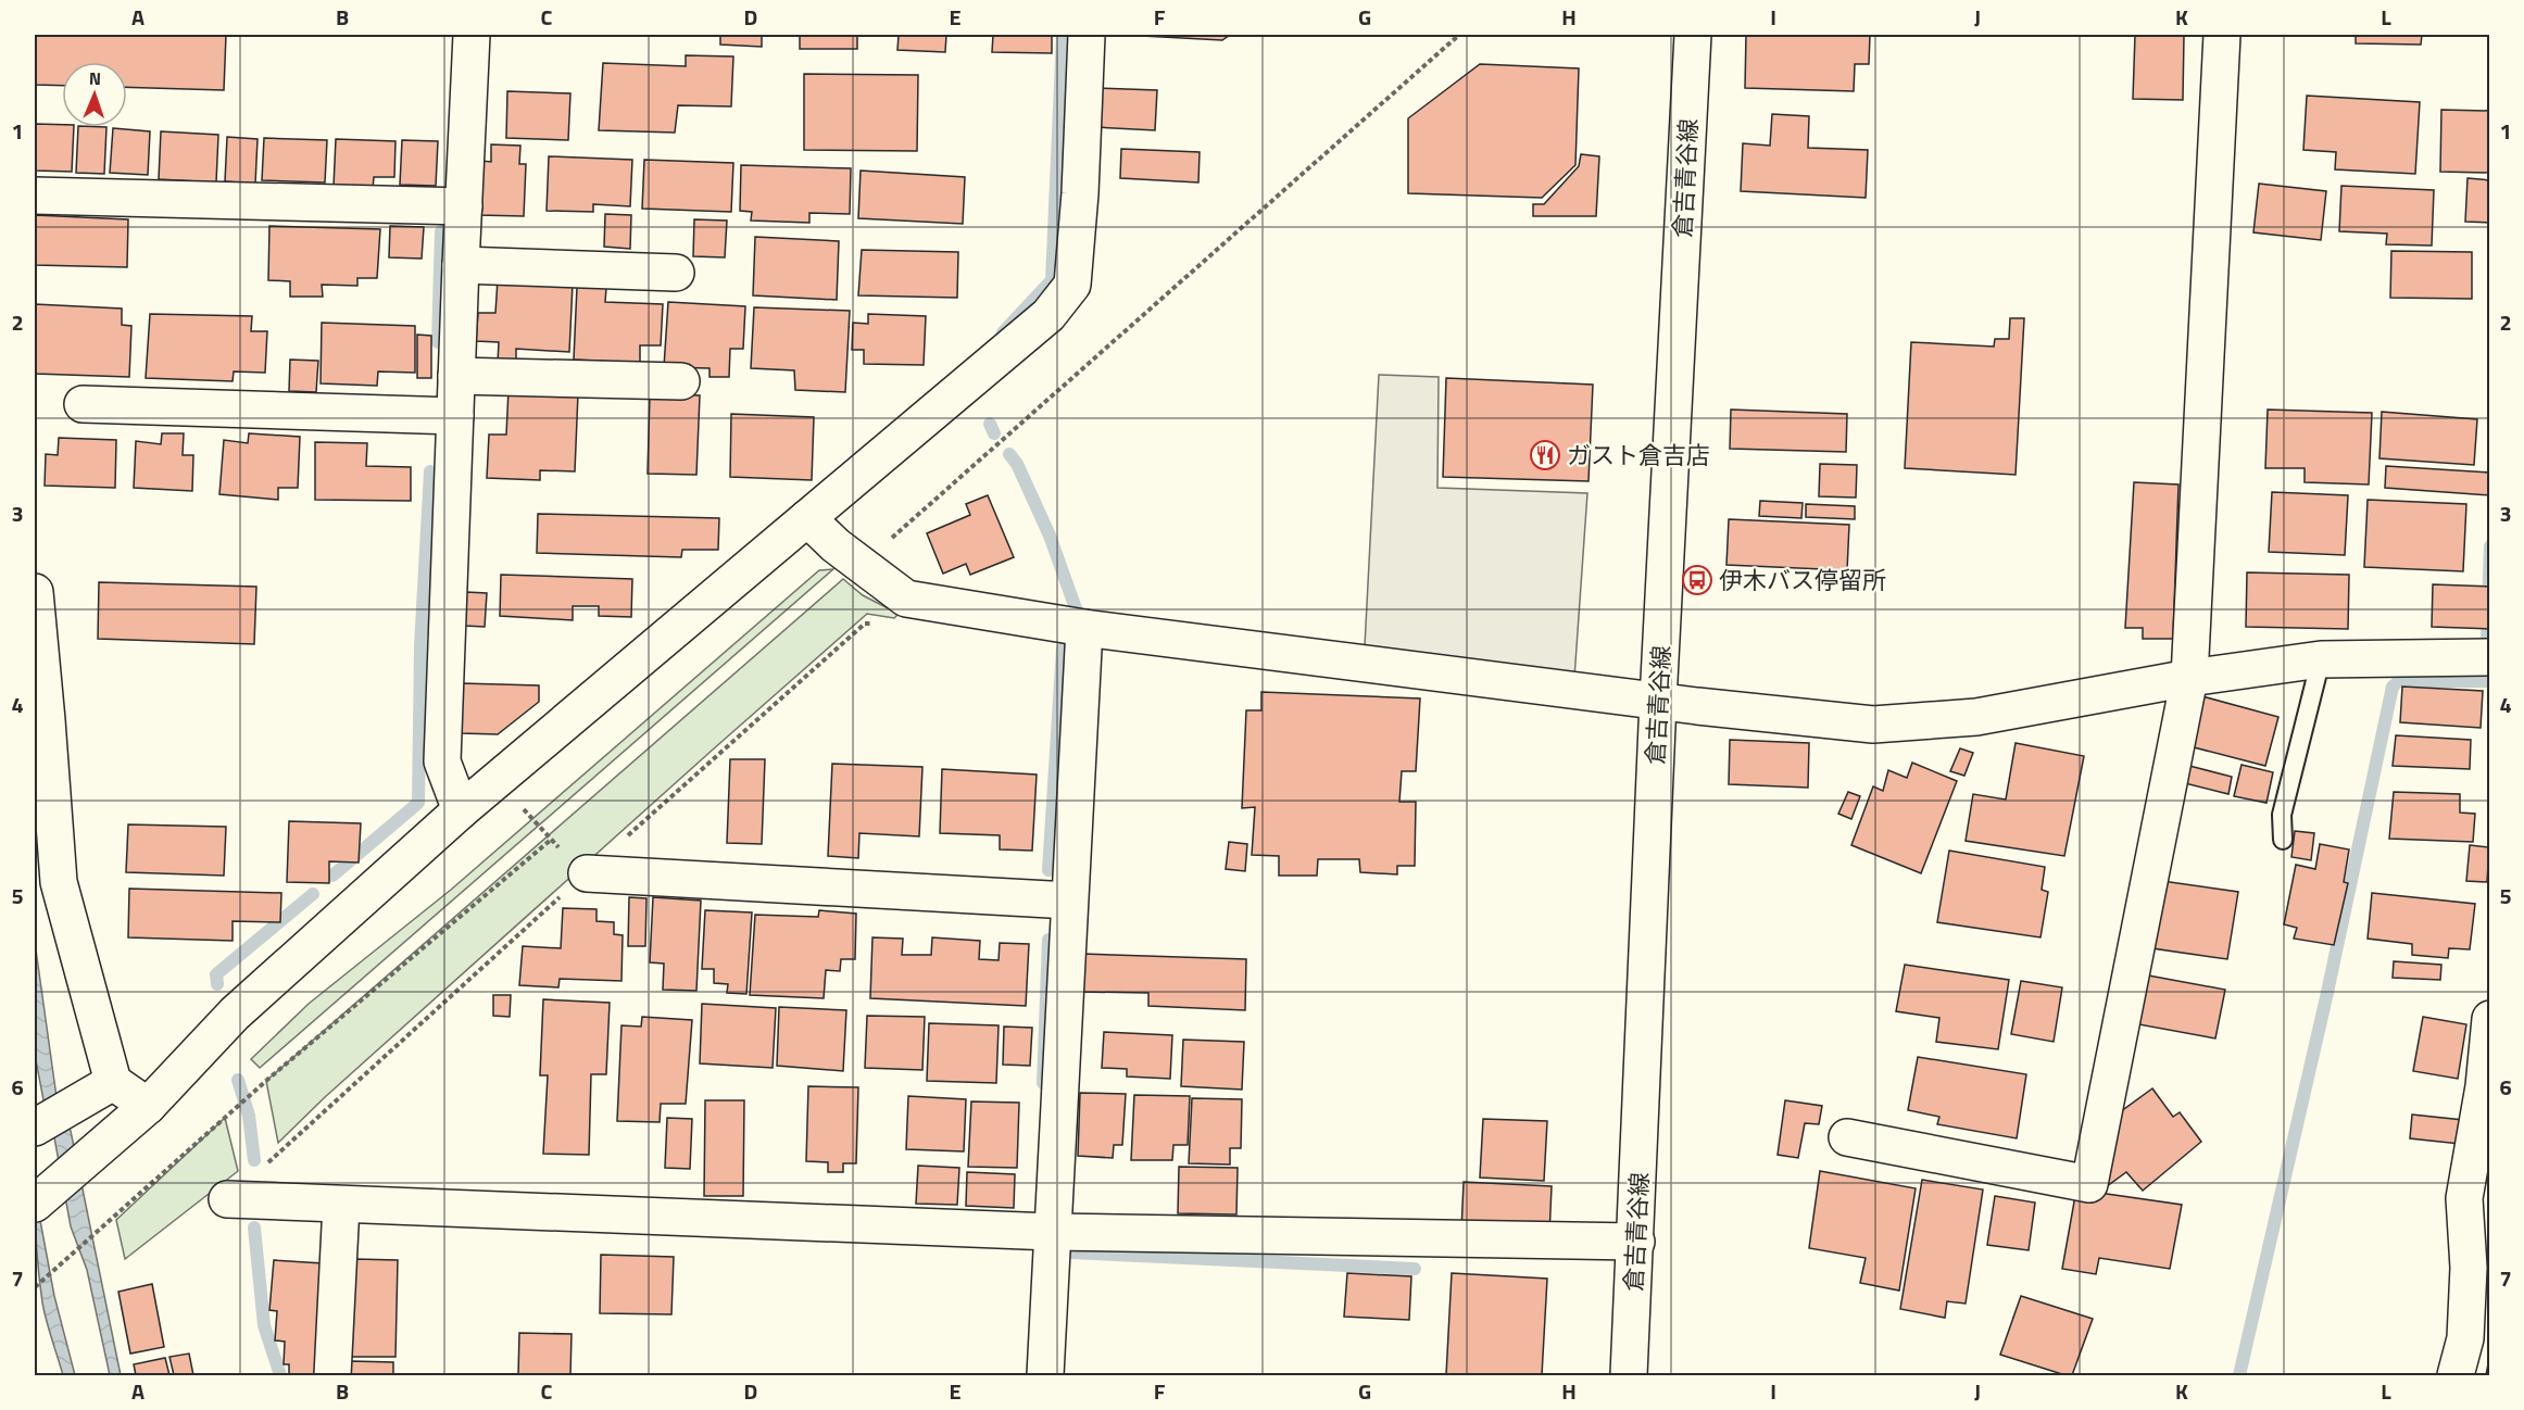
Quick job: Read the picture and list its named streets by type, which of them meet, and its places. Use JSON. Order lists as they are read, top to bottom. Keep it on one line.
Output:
{"streets":{"street":["倉吉青谷線"]},"places":{"restaurant":["ガスト倉吉店"],"bus stop":["伊木バス停留所"]},"north":"top","grid":{"columns":["A","B","C","D","E","F","G","H","I","J","K","L"],"rows":["1","2","3","4","5","6","7"]}}
